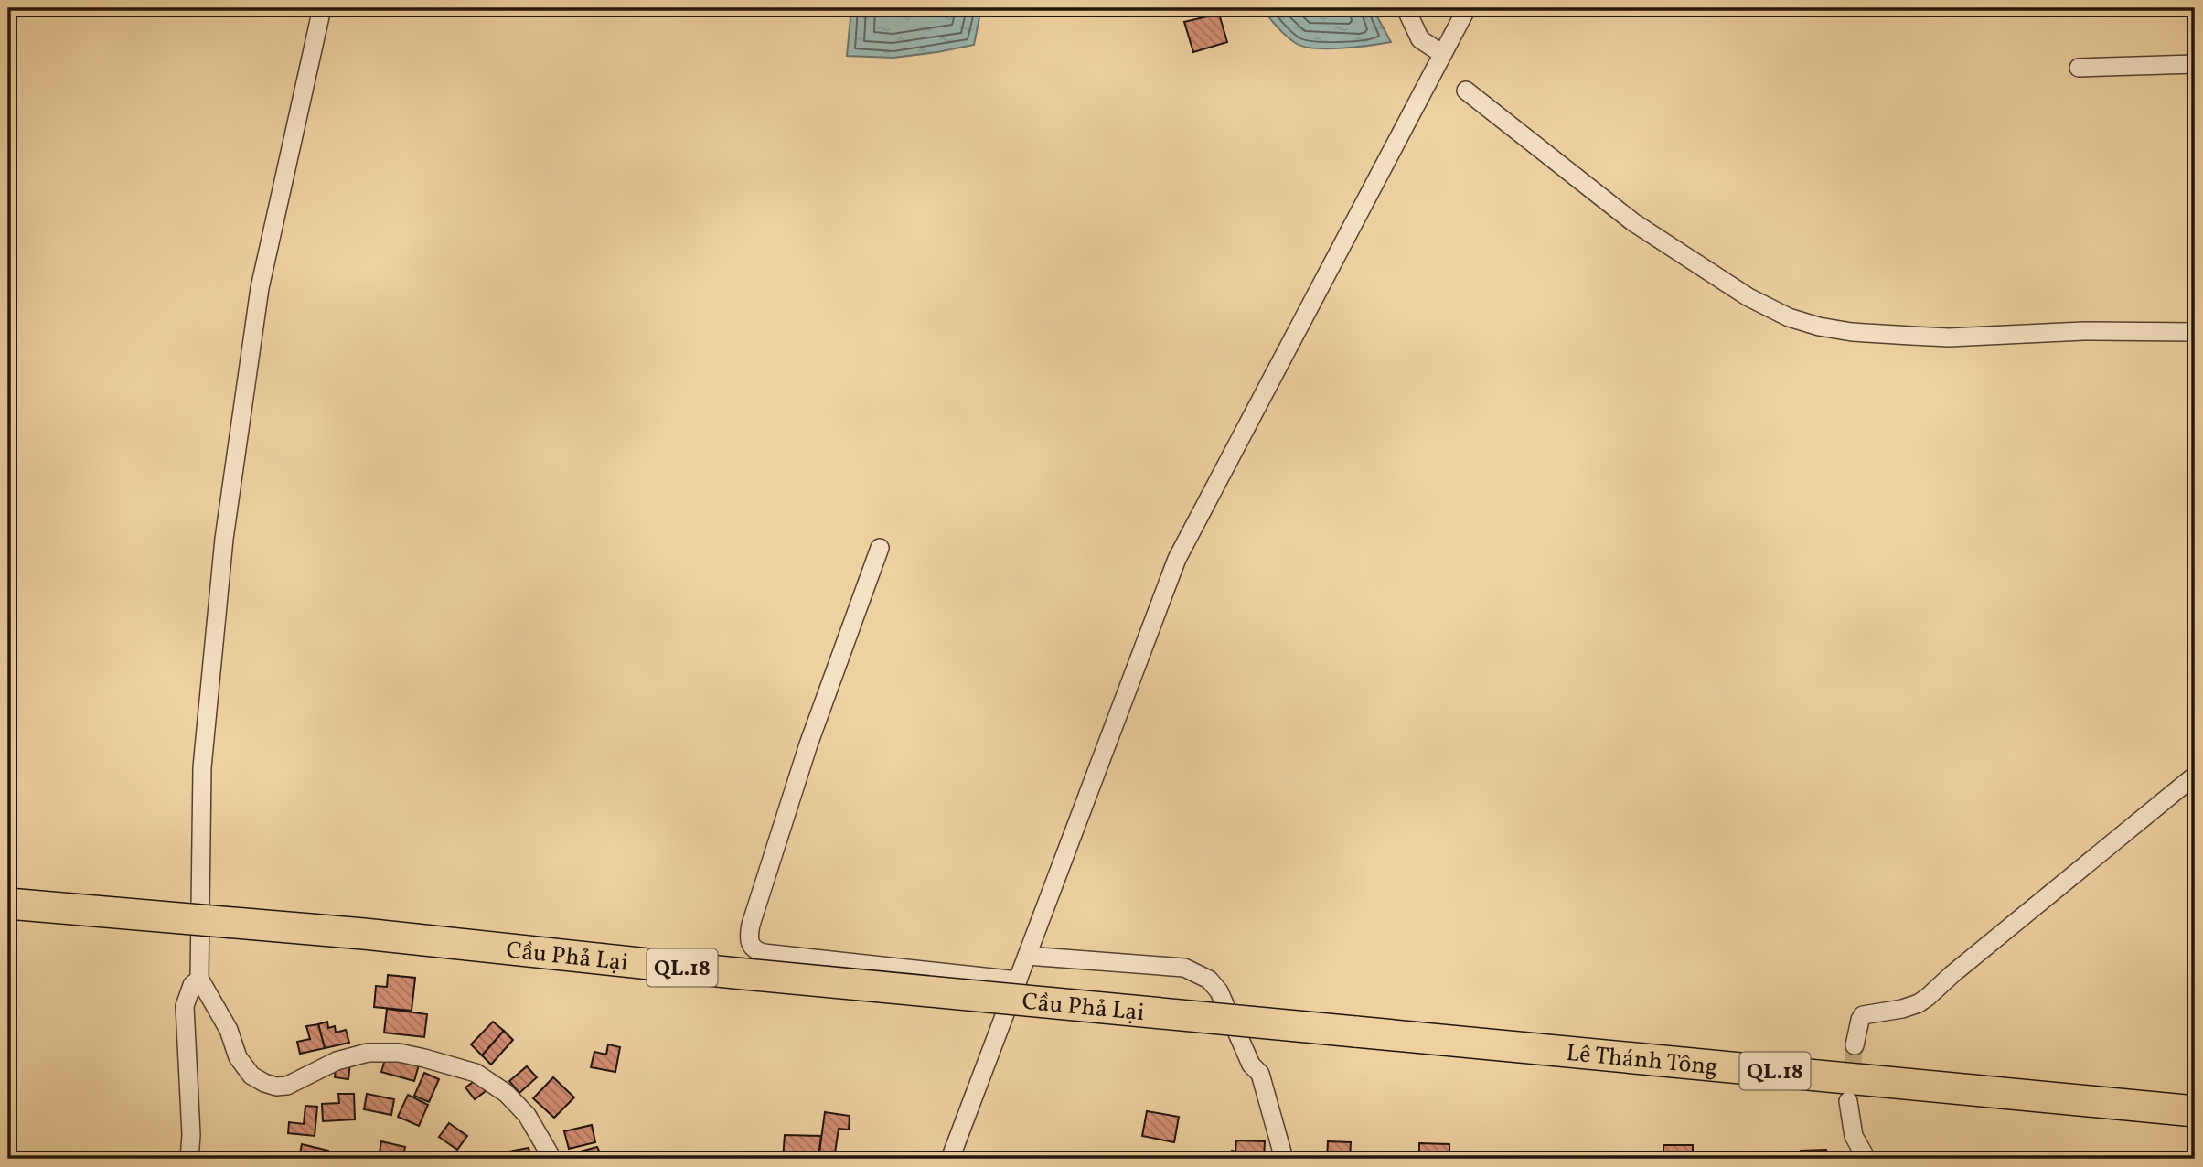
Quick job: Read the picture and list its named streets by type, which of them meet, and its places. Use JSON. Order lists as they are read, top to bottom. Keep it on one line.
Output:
{"streets":{"highway":["Cầu Phả Lại","QL.18","Lê Thánh Tông"]},"crossings":[["Cầu Phả Lại","Lê Thánh Tông"]]}
